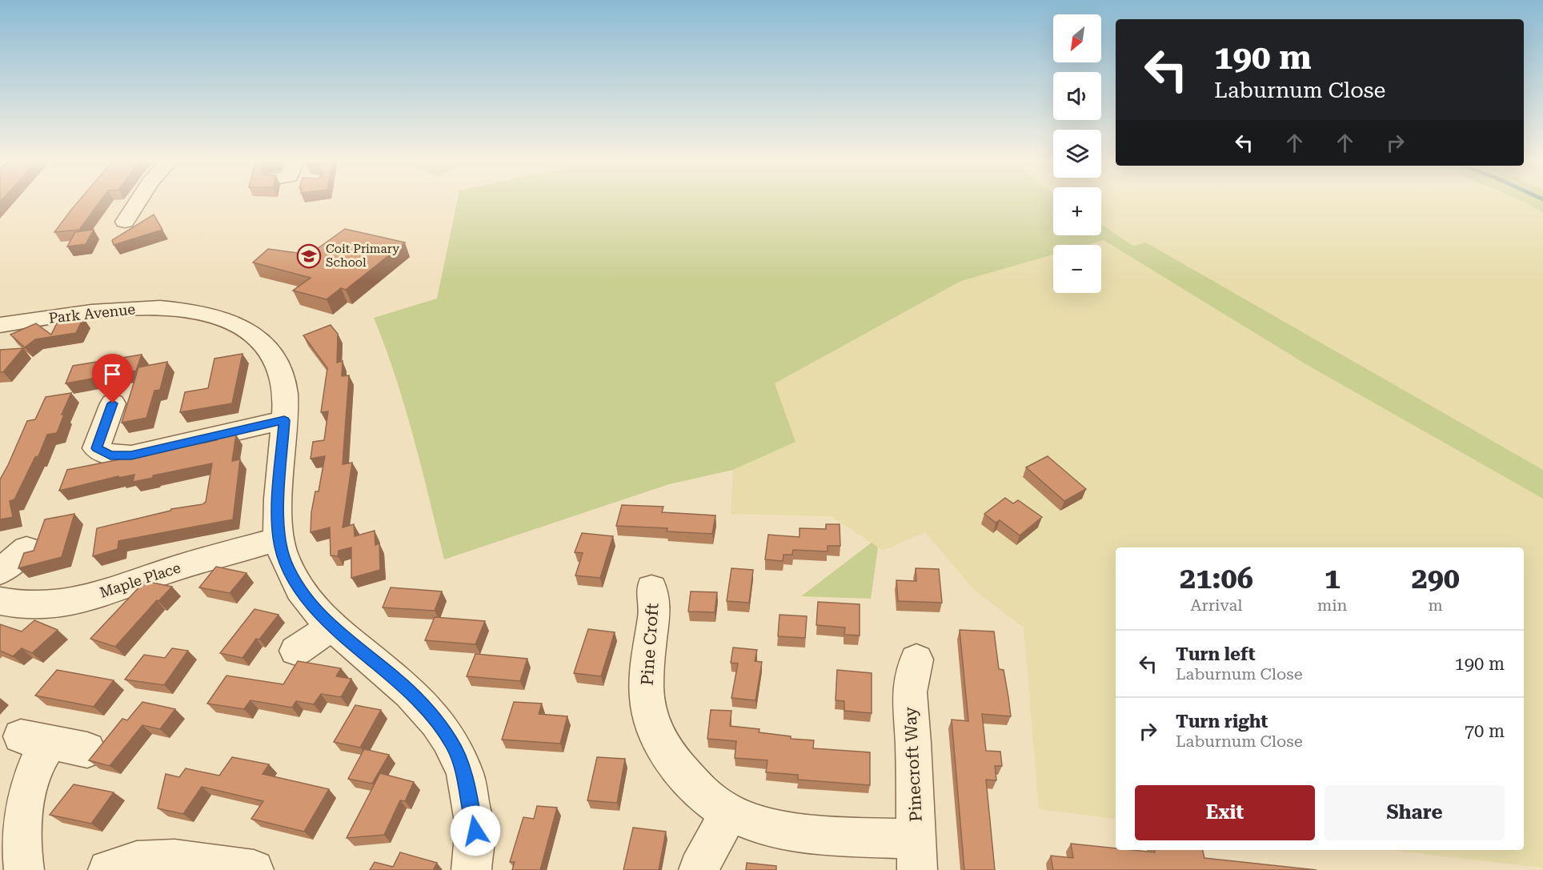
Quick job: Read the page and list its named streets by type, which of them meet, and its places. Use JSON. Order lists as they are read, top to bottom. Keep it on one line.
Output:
{"streets":{"street":["Park Avenue","Maple Place","Pine Croft","Pinecroft Way"]},"crossings":[["Park Avenue","Maple Place"],["Pine Croft","Pinecroft Way"]],"places":{"school or university":["Coit Primary School"]},"north":"bottom left","page":{"map_buttons":["+","−"],"turn":["190 m","Laburnum Close"],"eta":["21:06","Arrival","1","min","290","m"],"list":[{"name":"Turn left","note":"Laburnum Close","value":"190 m"},{"name":"Turn right","note":"Laburnum Close","value":"70 m"}],"buttons":["Exit","Share"]}}
